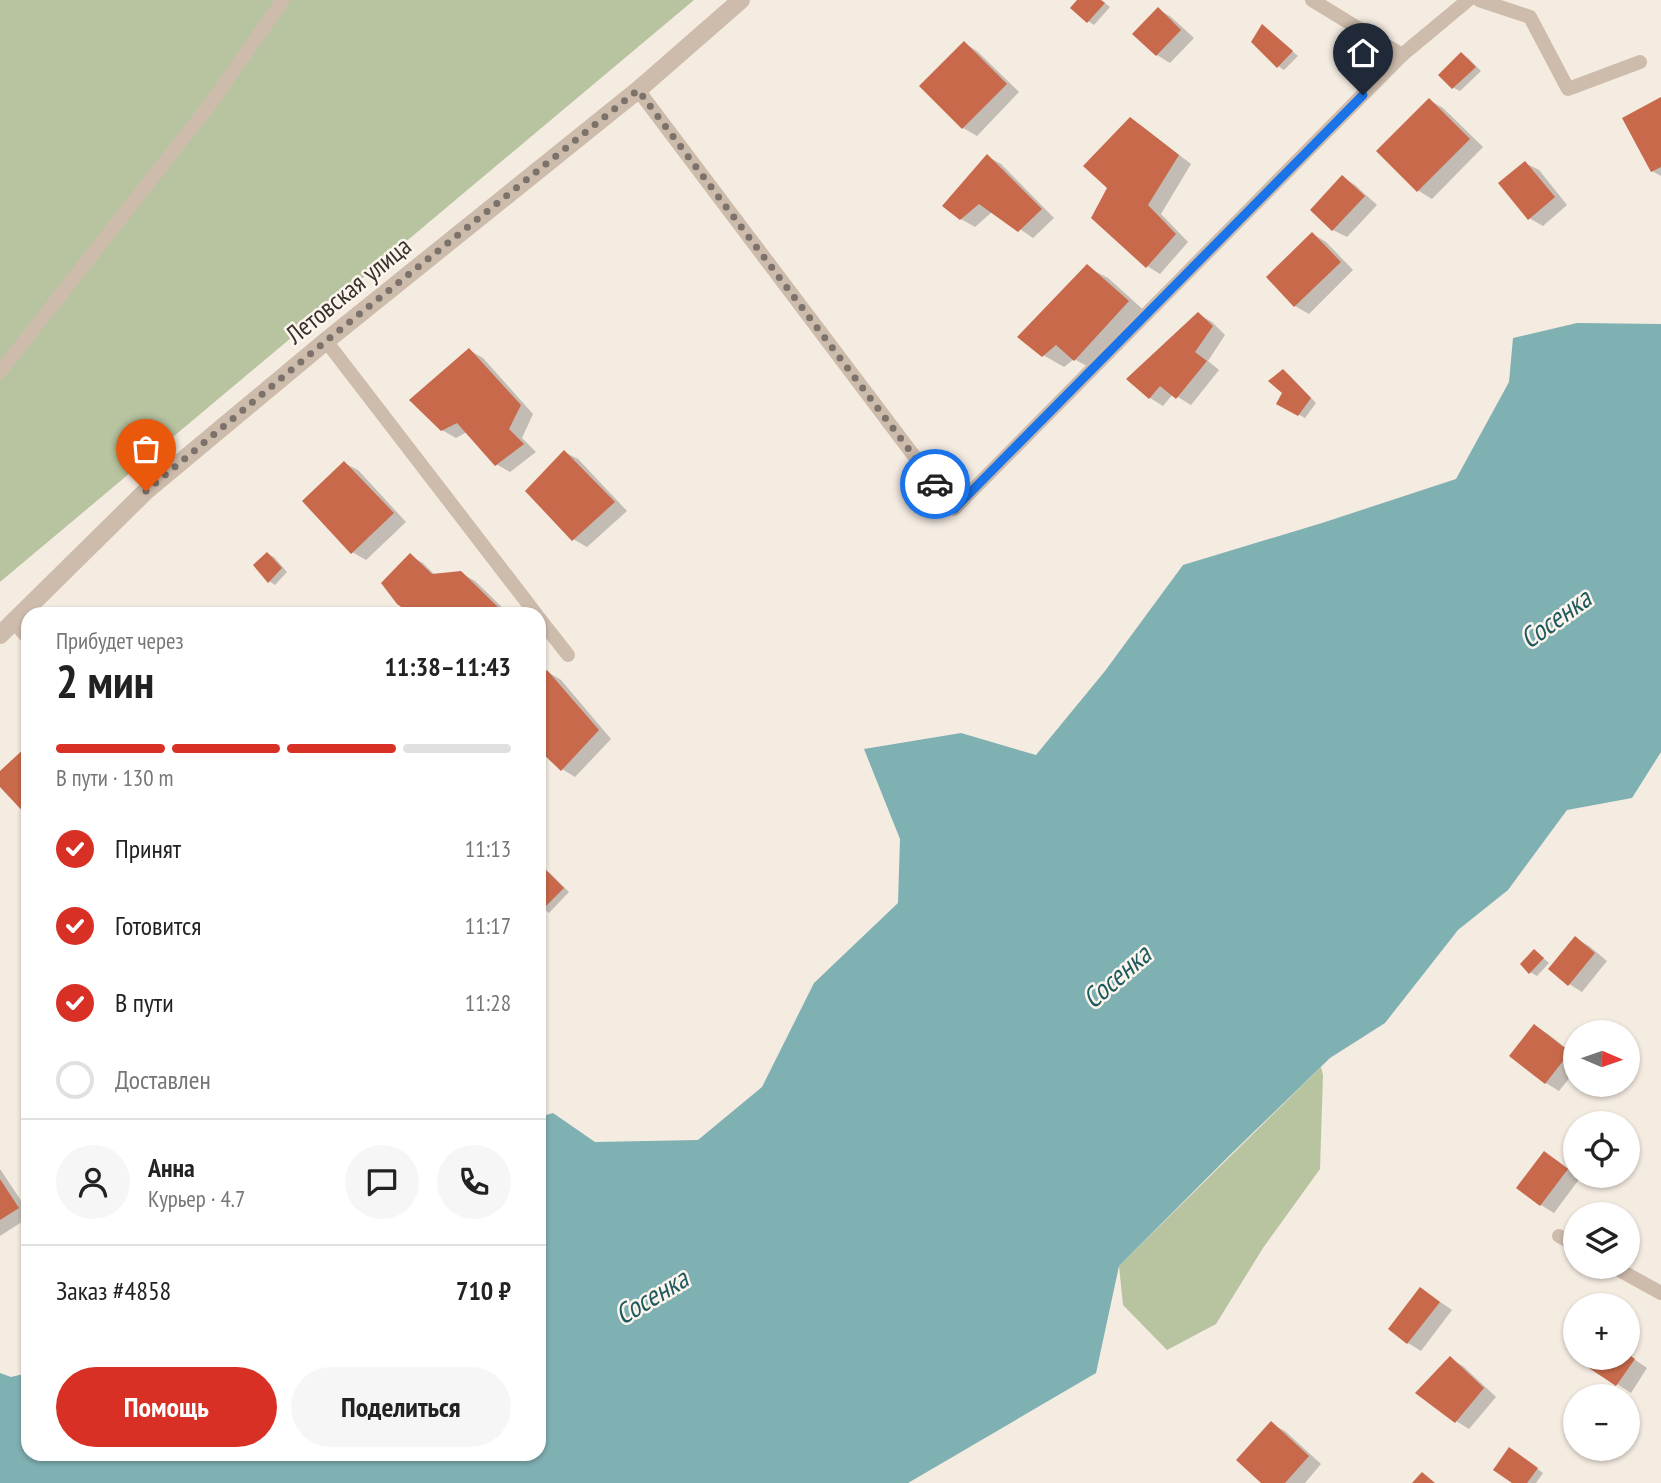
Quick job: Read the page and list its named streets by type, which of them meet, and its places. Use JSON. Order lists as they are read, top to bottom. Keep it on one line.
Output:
{"streets":{"street":["Летовская улица"]},"water":["Сосенка"],"north":"right","page":{"heading":["2 мин","Прибудет через","11:38–11:43"],"panel":["Анна","Курьер · 4.7","Заказ #4858","710 ₽"],"bar":"В пути · 130 m","list":[["Принят","11:13"],["Готовится","11:17"],["В пути","11:28"],"Доставлен"],"map_buttons":["+","−"],"buttons":["Помощь","Поделиться"]}}
